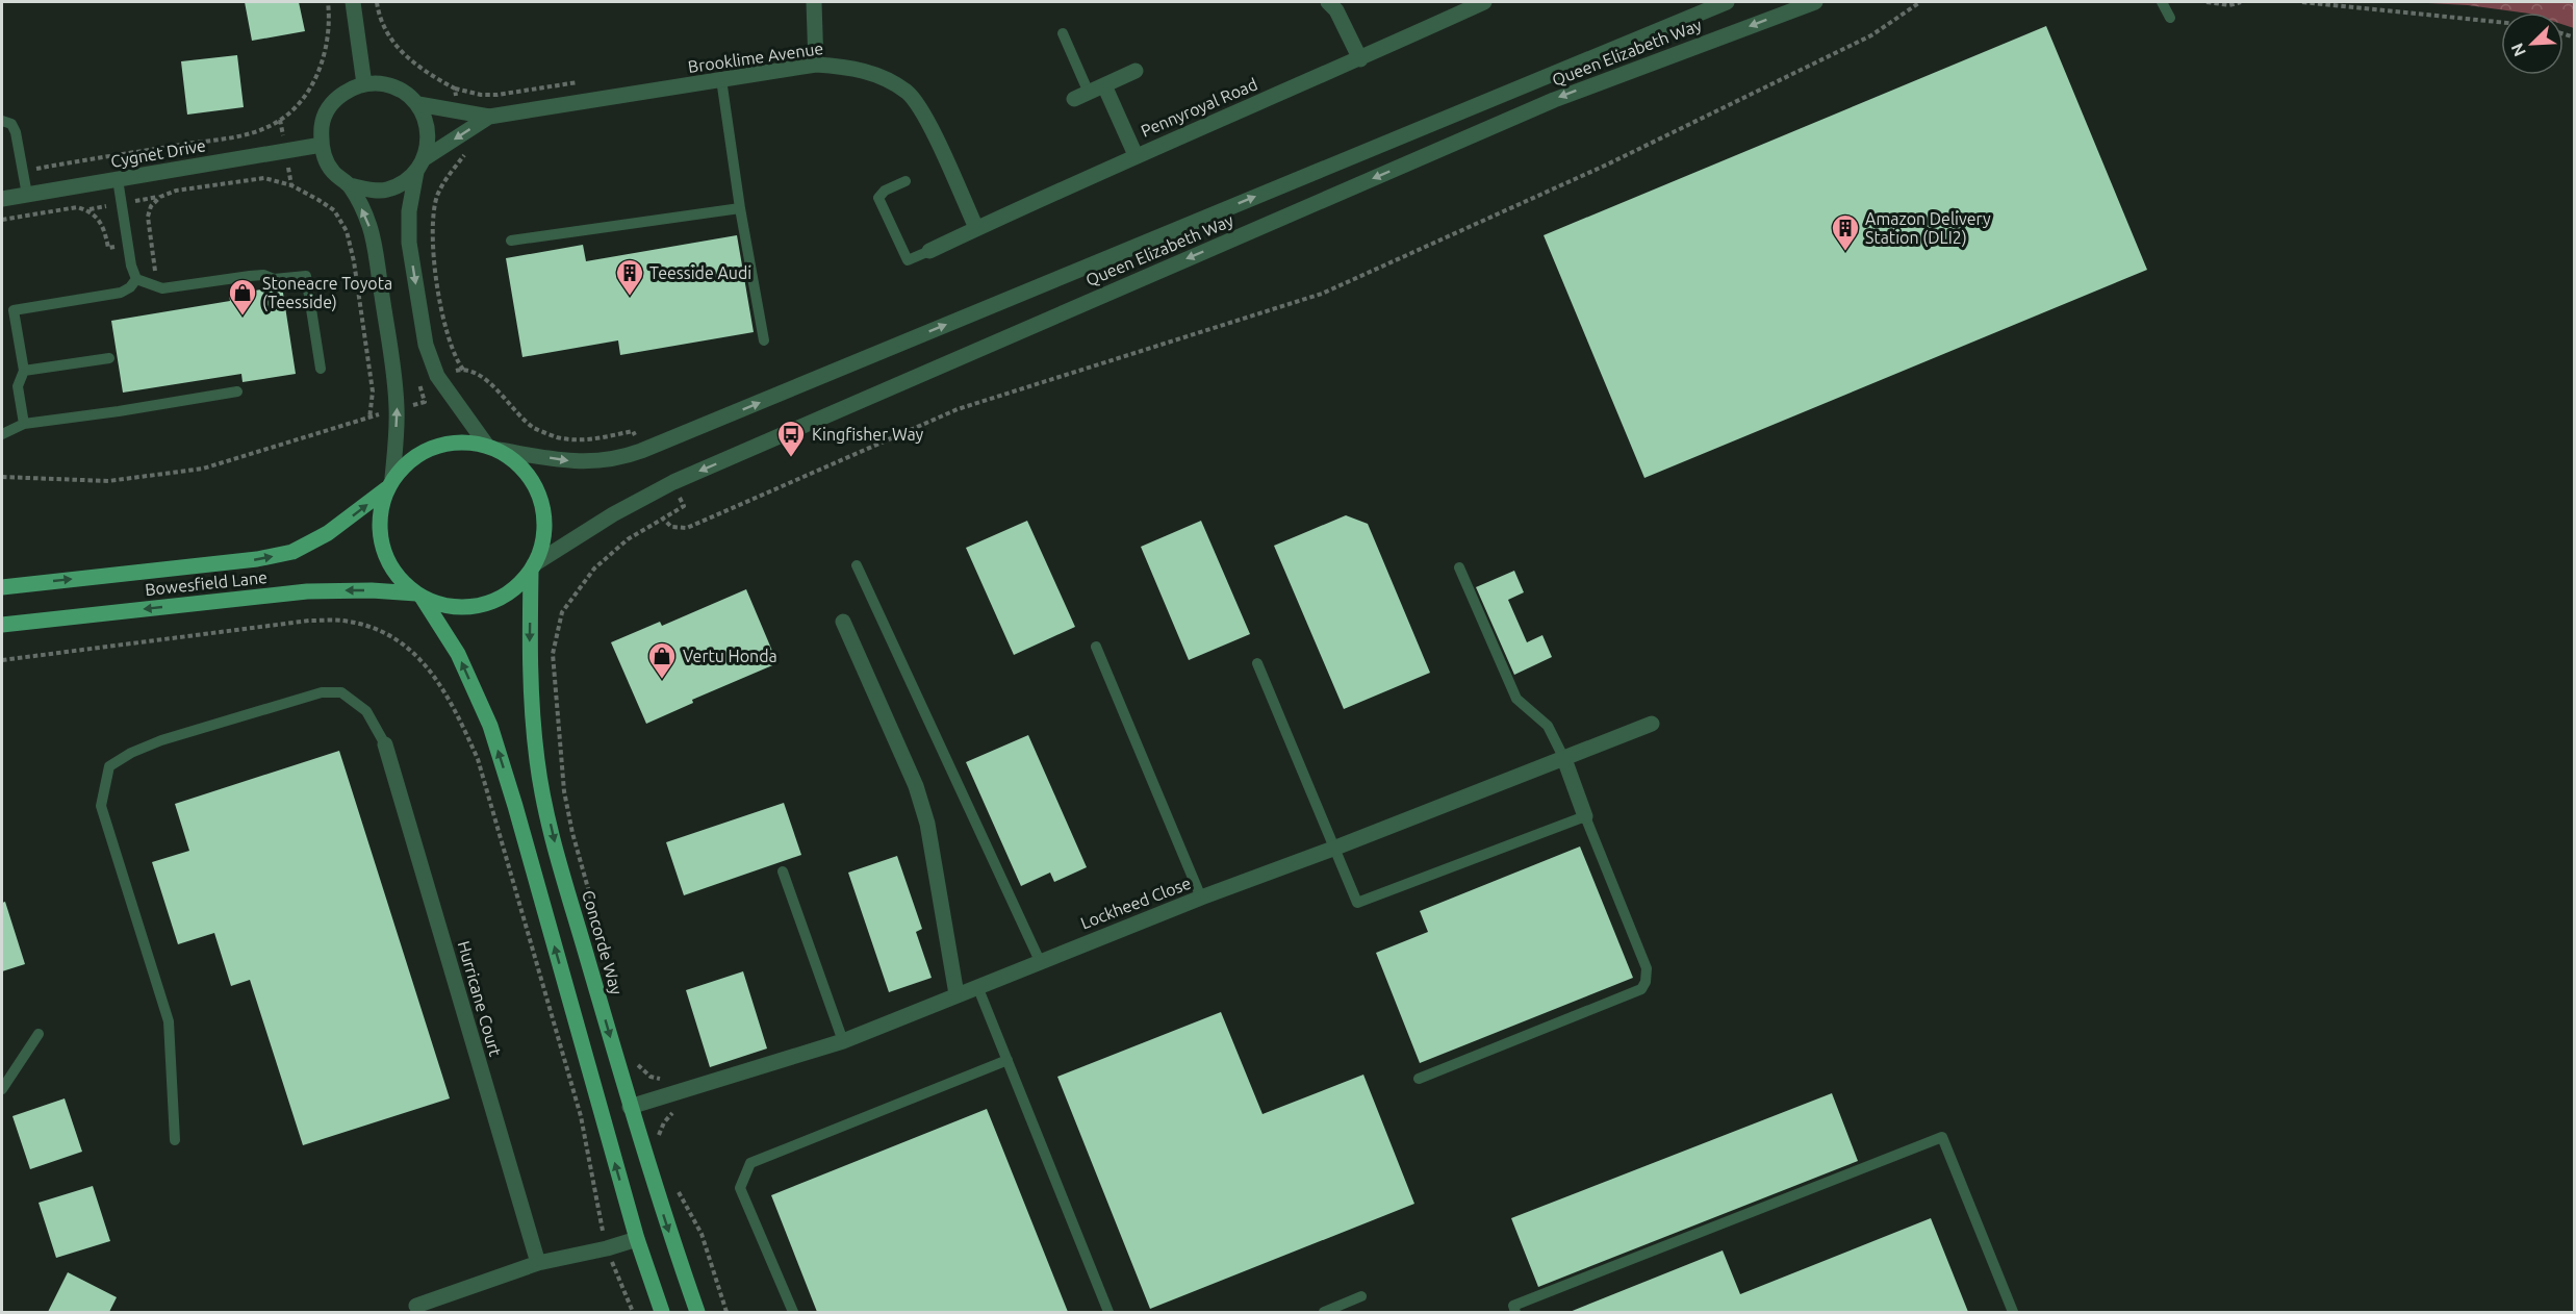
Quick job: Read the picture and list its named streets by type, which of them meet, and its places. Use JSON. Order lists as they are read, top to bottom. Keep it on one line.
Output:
{"streets":{"main road":["Bowesfield Lane","Concorde Way"],"street":["Queen Elizabeth Way","Brooklime Avenue","Pennyroyal Road","Cygnet Drive","Lockheed Close","Hurricane Court"]},"crossings":[["Queen Elizabeth Way","Bowesfield Lane"],["Queen Elizabeth Way","Concorde Way"],["Brooklime Avenue","Pennyroyal Road"],["Bowesfield Lane","Concorde Way"],["Lockheed Close","Concorde Way"]],"places":{"building":["Amazon Delivery Station (DLI2)","Teesside Audi"],"shop":["Stoneacre Toyota (Teesside)","Vertu Honda"],"bus stop":["Kingfisher Way"]},"north":"bottom left"}
